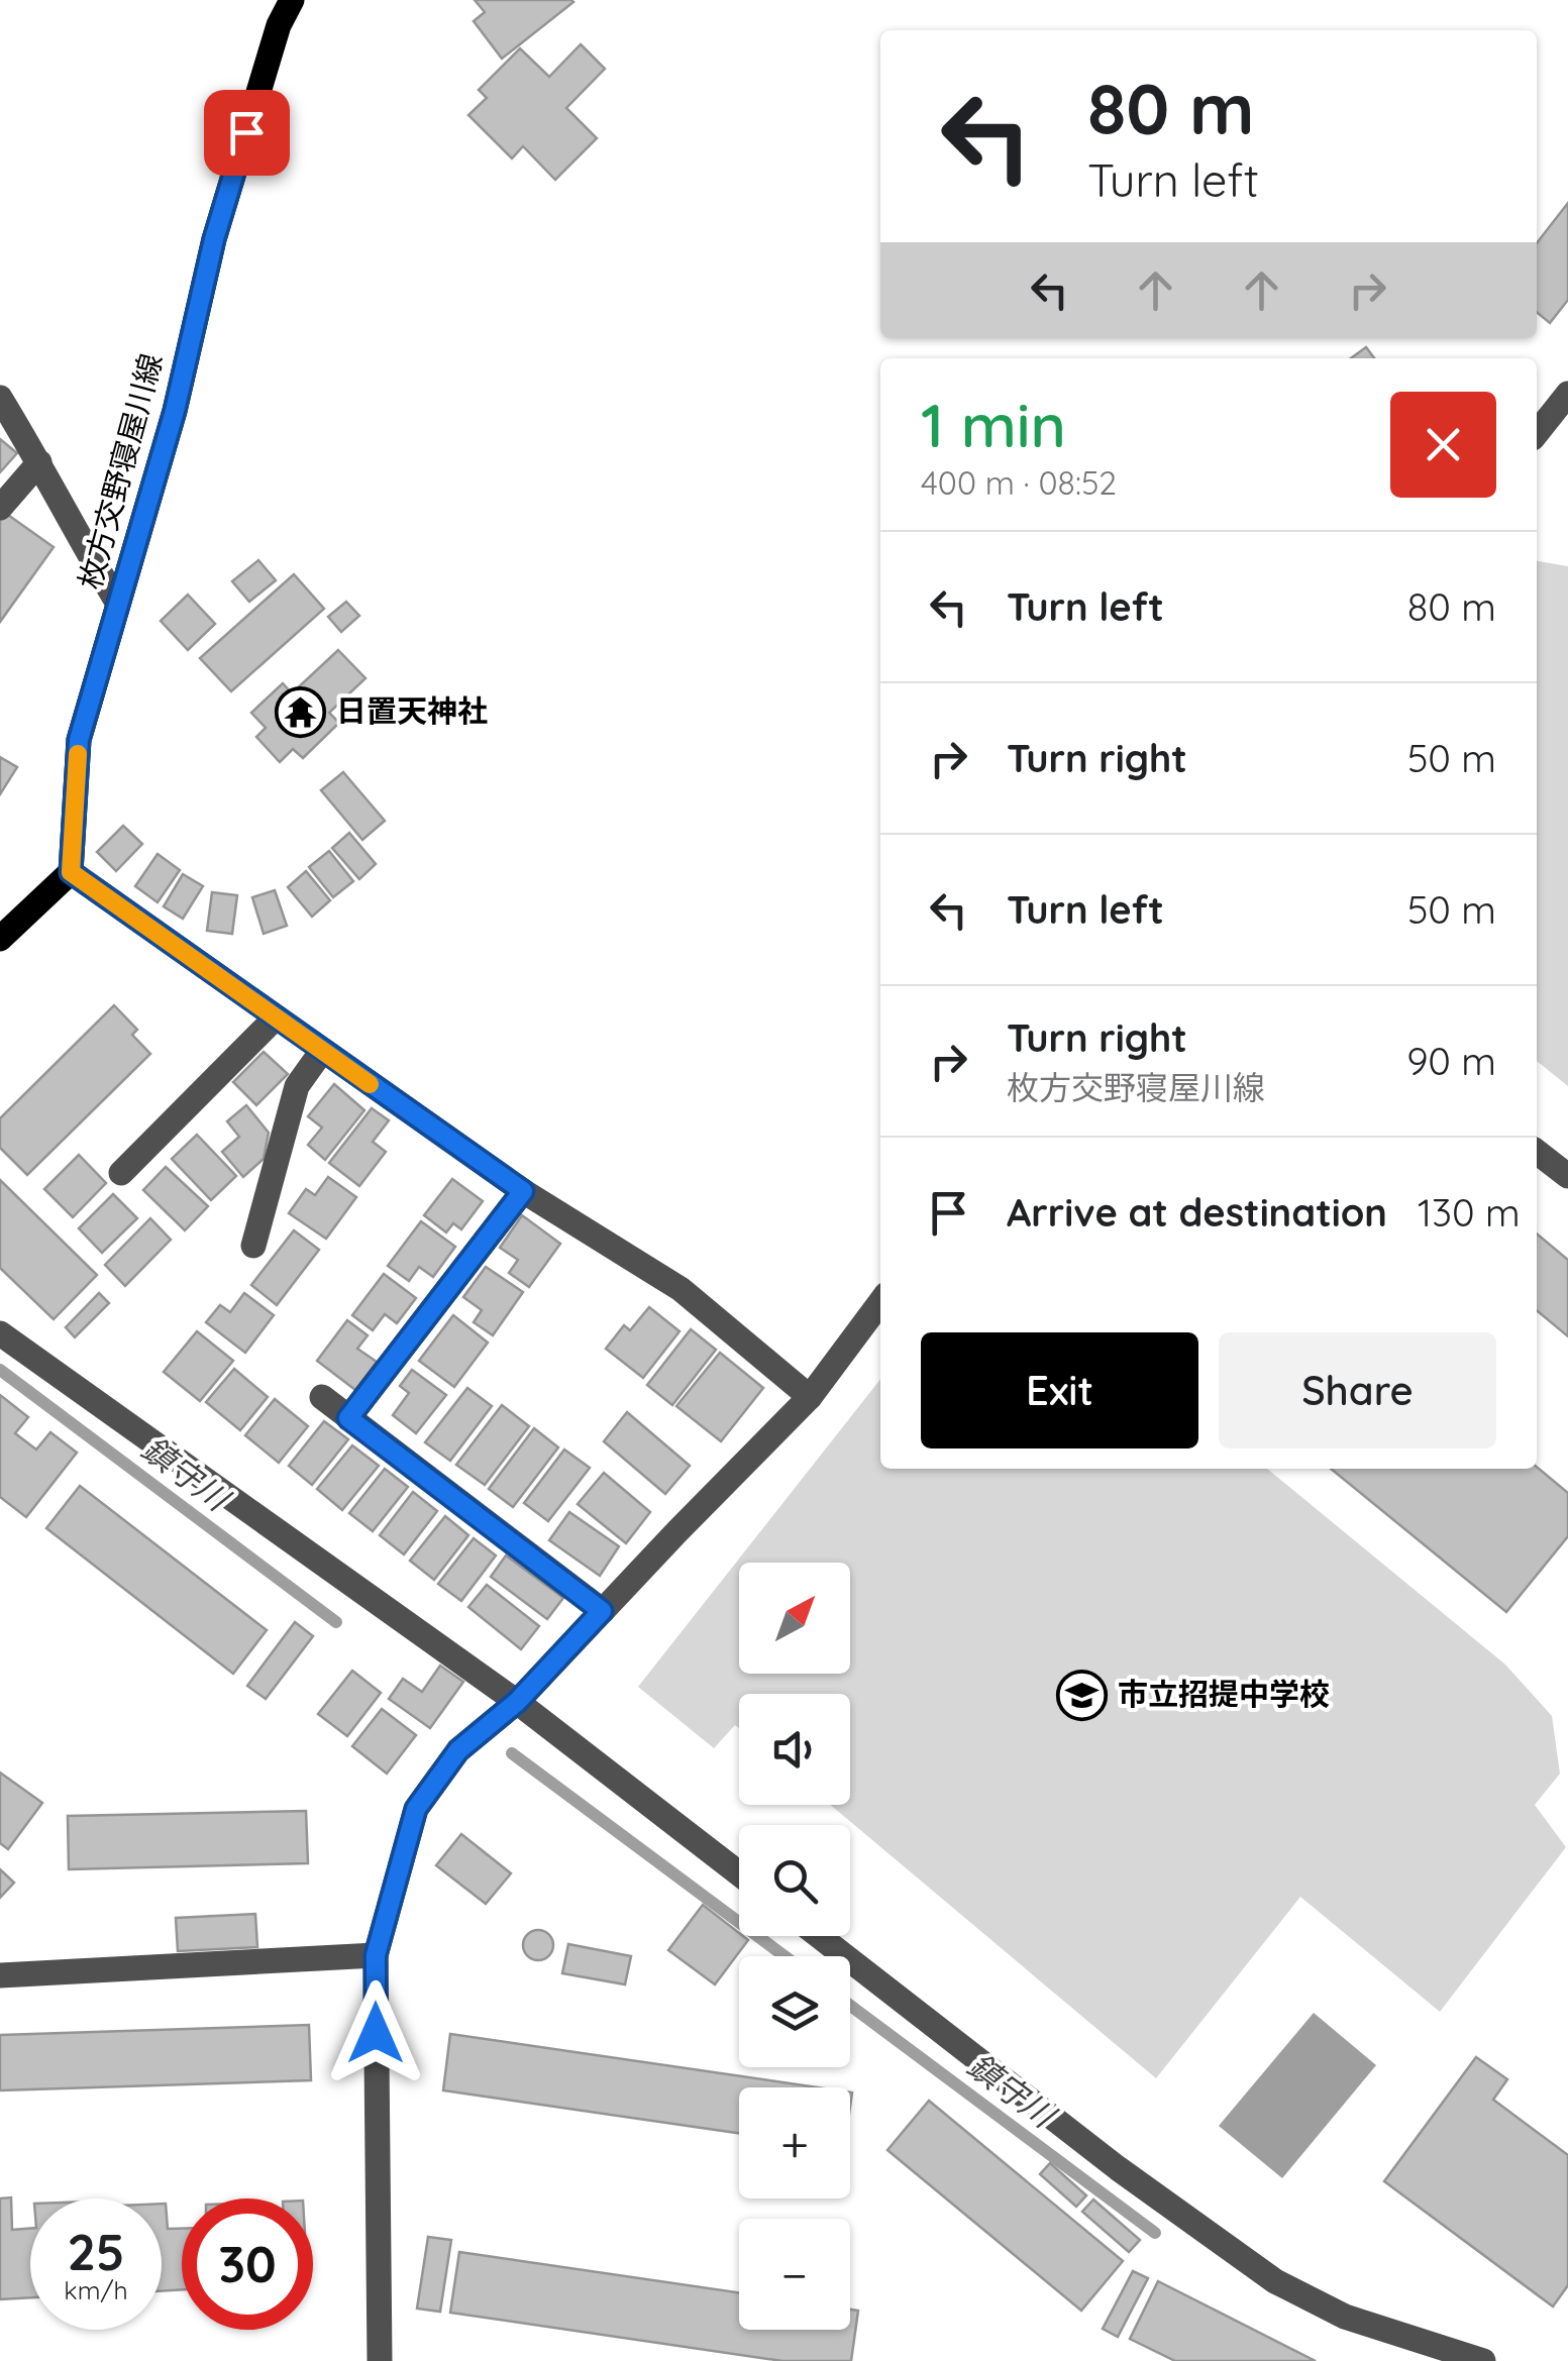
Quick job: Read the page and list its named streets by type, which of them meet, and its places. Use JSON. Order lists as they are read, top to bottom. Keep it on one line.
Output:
{"streets":{"main road":["枚方交野寝屋川線"]},"water":["鎮守川"],"places":{"temple":["日置天神社"],"school or university":["市立招提中学校"]},"north":"top right","page":{"turn":["80 m","Turn left"],"heading":["1 min","400 m · 08:52"],"list":[{"name":"Turn left","value":"80 m"},{"name":"Turn right","value":"50 m"},{"name":"Turn left","value":"50 m"},{"name":"Turn right","note":"枚方交野寝屋川線","value":"90 m"},{"name":"Arrive at destination","value":"130 m"}],"buttons":["Exit","Share"],"map_buttons":["+","−"],"speed":"25 km/h","limit":"30"}}
